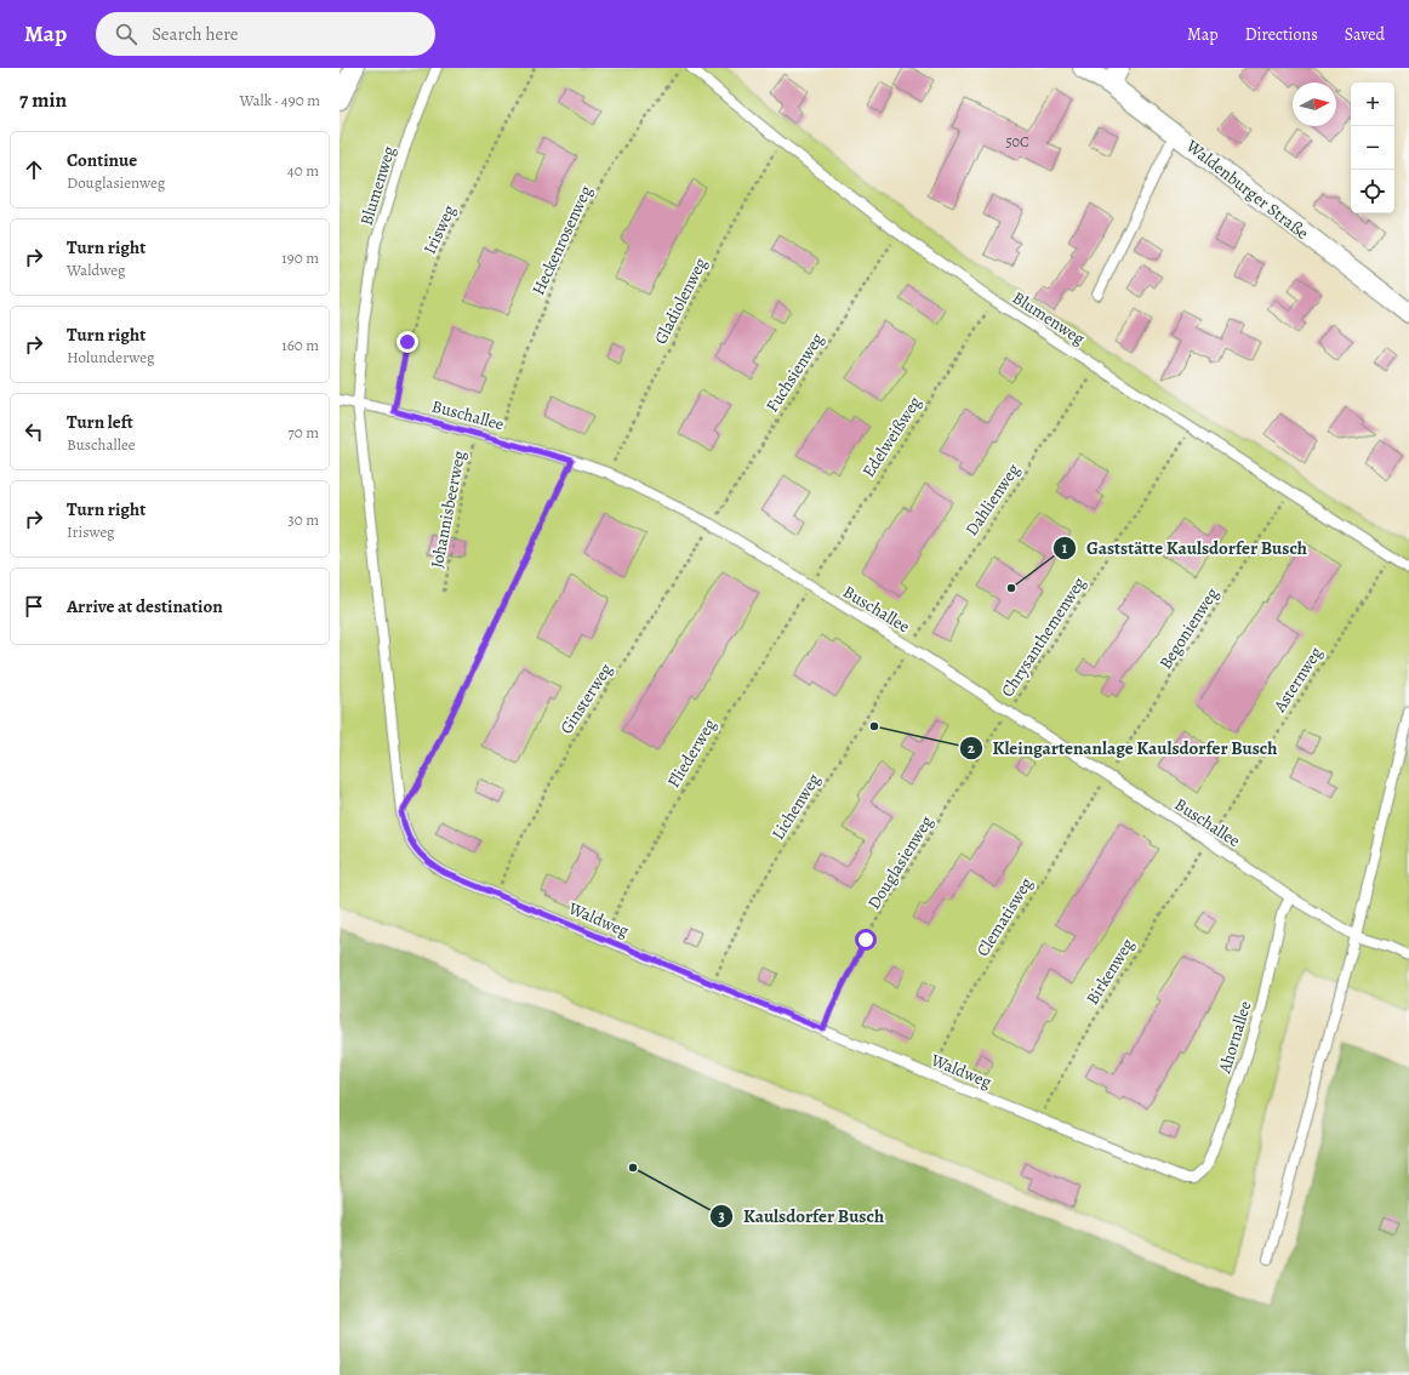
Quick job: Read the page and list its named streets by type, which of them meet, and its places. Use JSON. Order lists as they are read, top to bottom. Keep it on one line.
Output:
{"streets":{"street":["Waldenburger Straße"],"lane":["Blumenweg","Buschallee","Waldweg","Ahornallee"],"path":["Irisweg","Heckenrosenweg","Gladiolenweg","Fuchsienweg","Edelweißweg","Dahlienweg","Johannisbeerweg","Begonienweg","Chrysanthemenweg","Asternweg","Ginsterweg","Fliederweg","Lichenweg","Douglasienweg","Clematisweg","Birkenweg"]},"crossings":[["Blumenweg","Gladiolenweg"],["Blumenweg","Fuchsienweg"],["Blumenweg","Buschallee"],["Blumenweg","Edelweißweg"],["Blumenweg","Dahlienweg"],["Blumenweg","Begonienweg"],["Blumenweg","Chrysanthemenweg"],["Blumenweg","Asternweg"],["Blumenweg","Waldweg"],["Irisweg","Buschallee"],["Heckenrosenweg","Buschallee"],["Gladiolenweg","Buschallee"],["Fuchsienweg","Buschallee"],["Fuchsienweg","Ginsterweg"],["Buschallee","Edelweißweg"],["Buschallee","Dahlienweg"],["Buschallee","Johannisbeerweg"],["Buschallee","Begonienweg"],["Buschallee","Chrysanthemenweg"],["Buschallee","Asternweg"],["Buschallee","Ginsterweg"],["Buschallee","Fliederweg"],["Buschallee","Lichenweg"],["Buschallee","Douglasienweg"],["Buschallee","Clematisweg"],["Buschallee","Waldweg"],["Buschallee","Birkenweg"],["Buschallee","Ahornallee"],["Edelweißweg","Fliederweg"],["Dahlienweg","Lichenweg"],["Begonienweg","Clematisweg"],["Chrysanthemenweg","Douglasienweg"],["Asternweg","Birkenweg"],["Ginsterweg","Waldweg"],["Fliederweg","Waldweg"],["Lichenweg","Waldweg"],["Douglasienweg","Waldweg"],["Clematisweg","Waldweg"],["Waldweg","Birkenweg"],["Waldweg","Ahornallee"]],"places":["Gaststätte Kaulsdorfer Busch","Kleingartenanlage Kaulsdorfer Busch","Kaulsdorfer Busch"],"house_numbers":["50C"],"north":"right","page":{"header":"Map","search":"Search here","nav":["Map","Directions","Saved"],"heading":["7 min","Walk · 490 m"],"map_buttons":["+","−"],"list":[["Continue","Douglasienweg","40 m"],["Turn right","Waldweg","190 m"],["Turn right","Holunderweg","160 m"],["Turn left","Buschallee","70 m"],["Turn right","Irisweg","30 m"],"Arrive at destination"]}}
